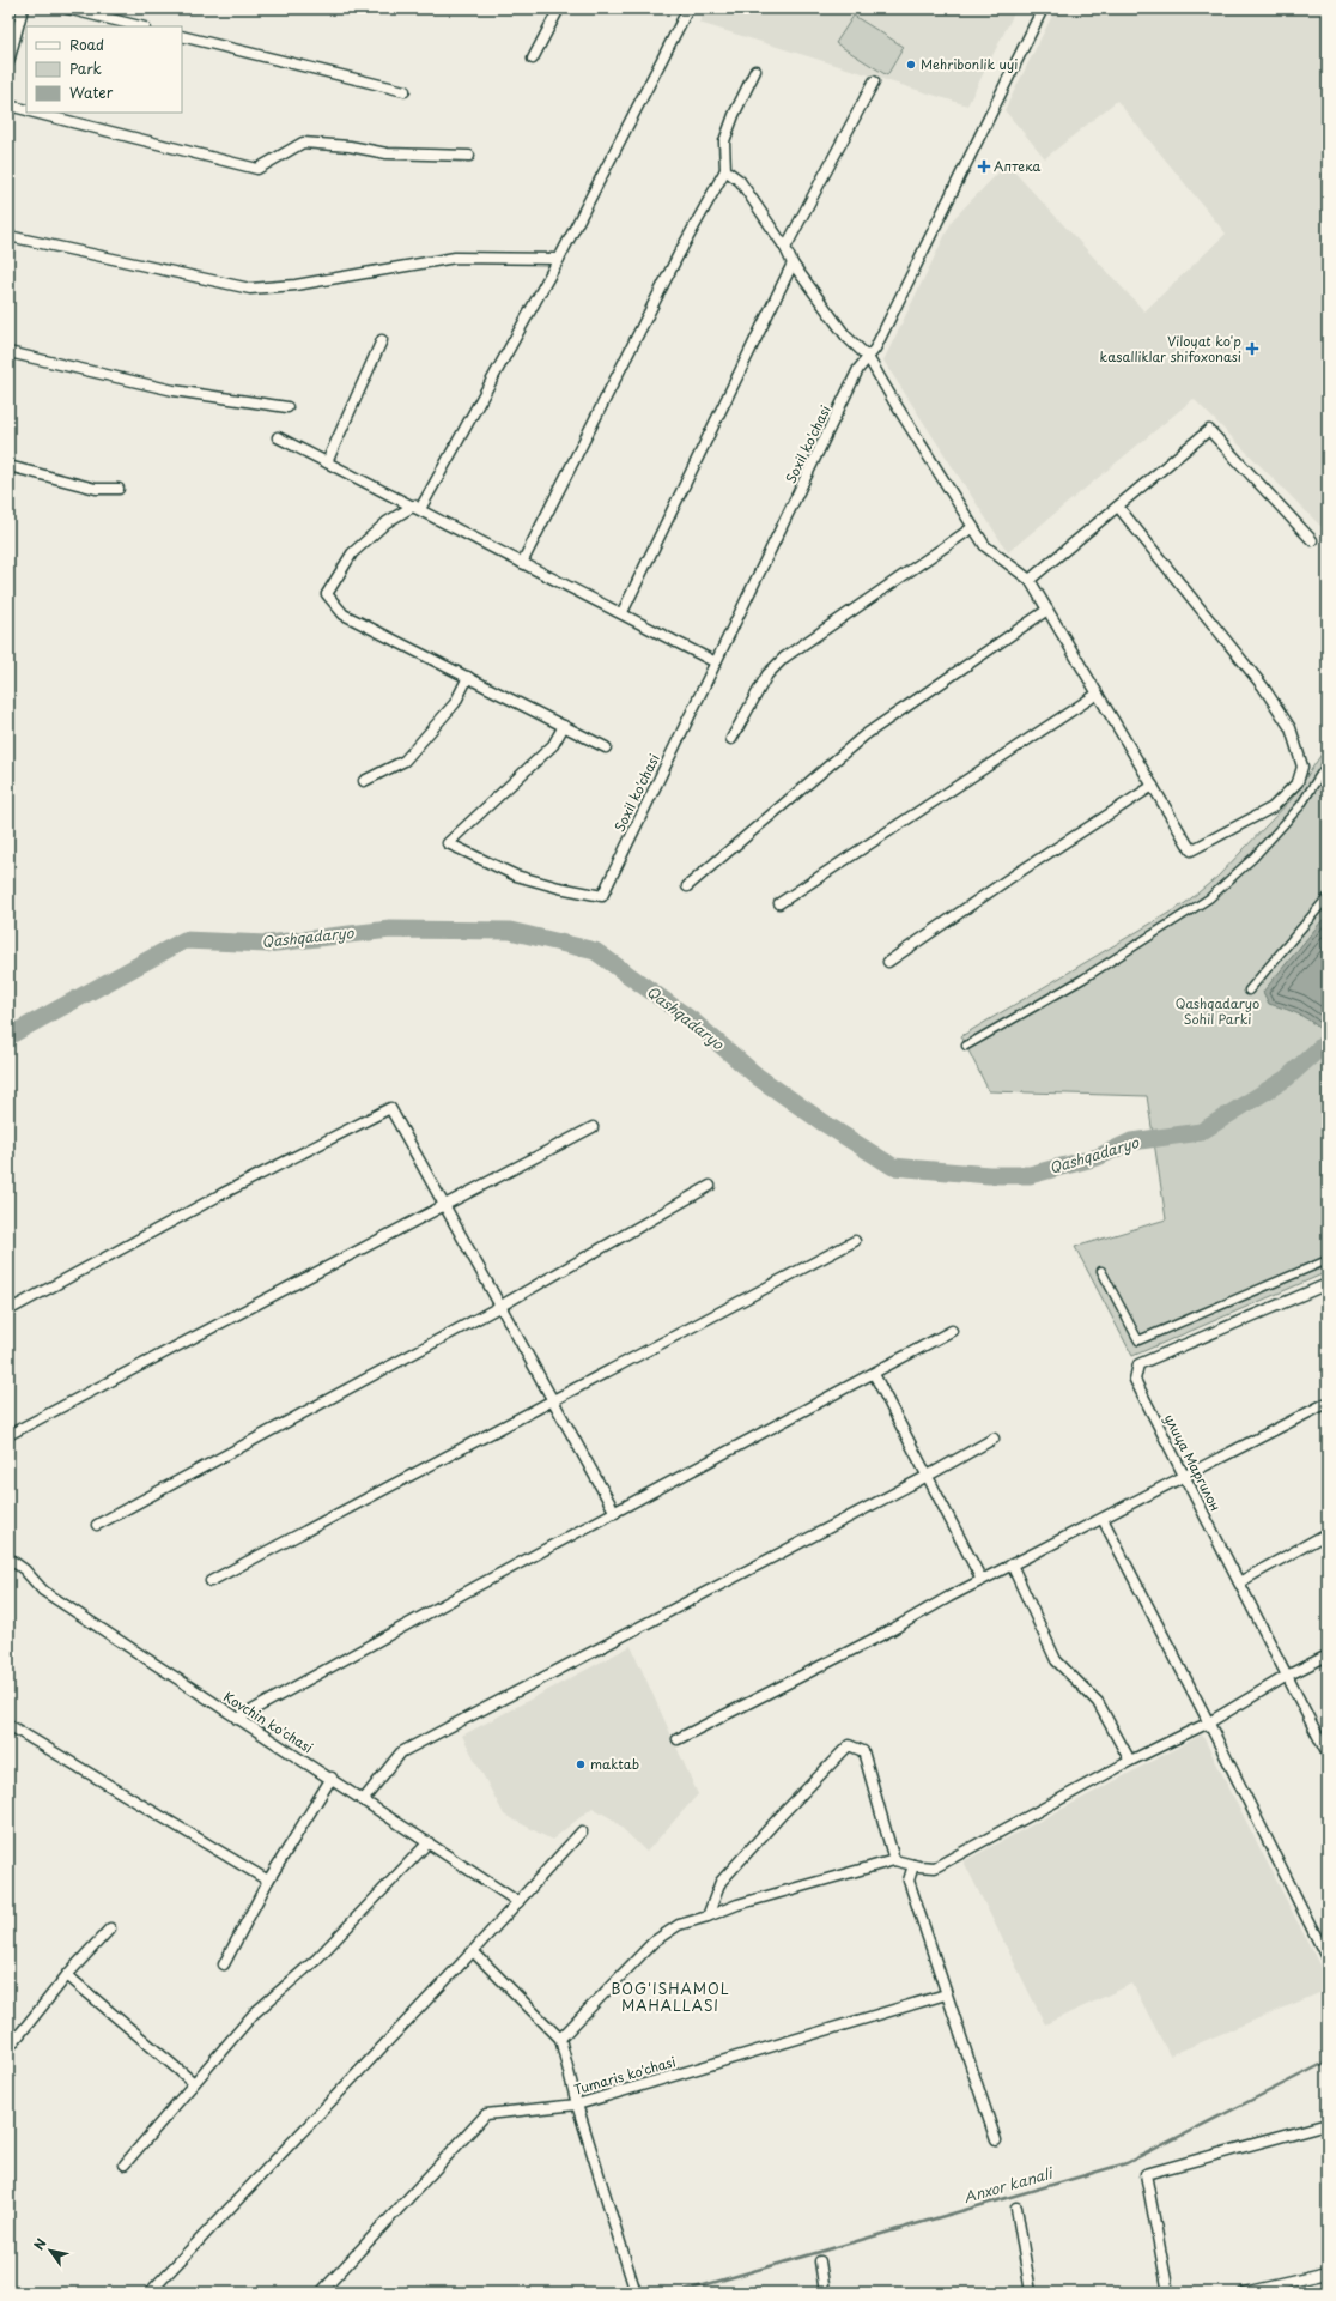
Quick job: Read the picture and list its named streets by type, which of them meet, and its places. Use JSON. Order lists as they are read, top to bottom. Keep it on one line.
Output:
{"streets":{"street":["Soxil ko'chasi","улица Маргилон","Kovchin ko'chasi","Tumaris ko'chasi"]},"districts":["BOG'ISHAMOL MAHALLASI"],"water":["Qashqadaryo","Anxor kanali"],"parks":["Qashqadaryo Sohil Parki"],"places":{"other":["Mehribonlik uyi","maktab"],"health":["Аптека","Viloyat ko'p kasalliklar shifoxonasi"]},"legend":["Road","Park","Water"],"north":"top left"}
